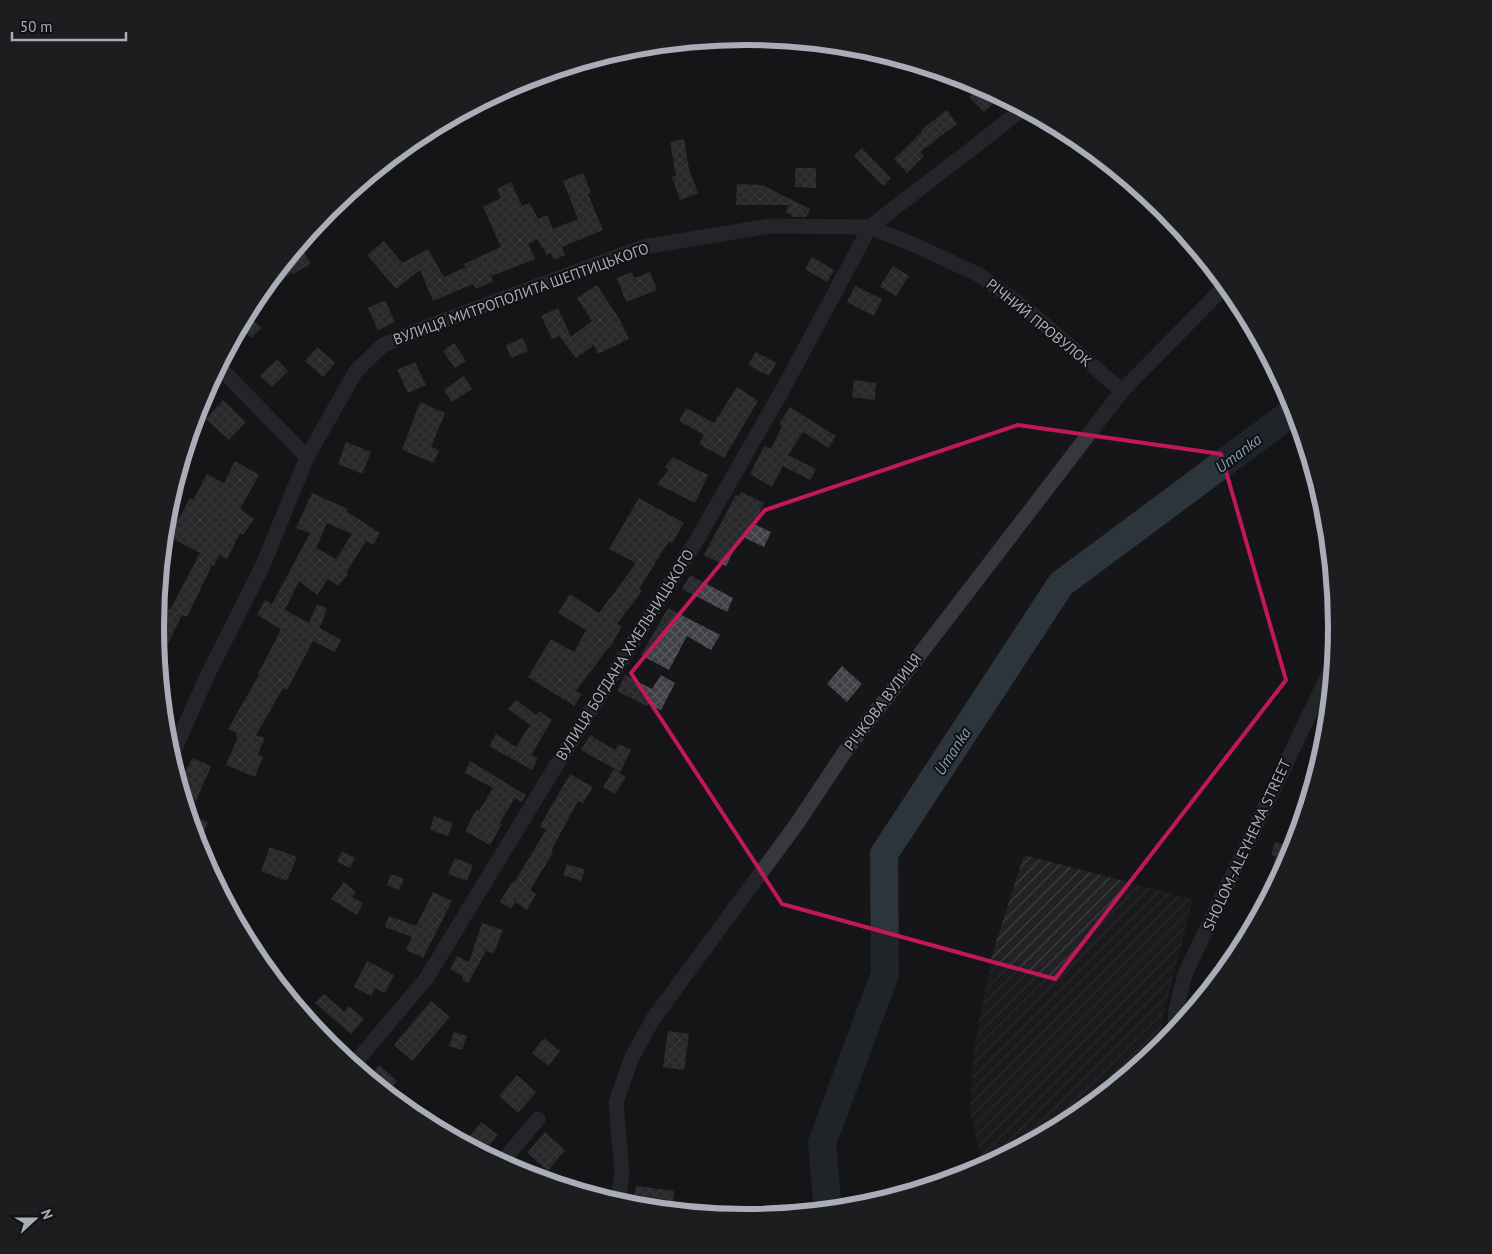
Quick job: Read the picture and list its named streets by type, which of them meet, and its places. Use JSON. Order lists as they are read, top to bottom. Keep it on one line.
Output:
{"streets":{"street":["ВУЛИЦЯ МИТРОПОЛИТА ШЕПТИЦЬКОГО","РІЧНИЙ ПРОВУЛОК","ВУЛИЦЯ БОГДАНА ХМЕЛЬНИЦЬКОГО","РІЧКОВА ВУЛИЦЯ","SHOLOM-ALEYHEMA STREET"]},"crossings":[["ВУЛИЦЯ МИТРОПОЛИТА ШЕПТИЦЬКОГО","РІЧНИЙ ПРОВУЛОК"],["ВУЛИЦЯ МИТРОПОЛИТА ШЕПТИЦЬКОГО","ВУЛИЦЯ БОГДАНА ХМЕЛЬНИЦЬКОГО"],["РІЧНИЙ ПРОВУЛОК","ВУЛИЦЯ БОГДАНА ХМЕЛЬНИЦЬКОГО"],["РІЧНИЙ ПРОВУЛОК","РІЧКОВА ВУЛИЦЯ"]],"water":["Umanka"],"scale_bar":"50 m","north":"right"}
